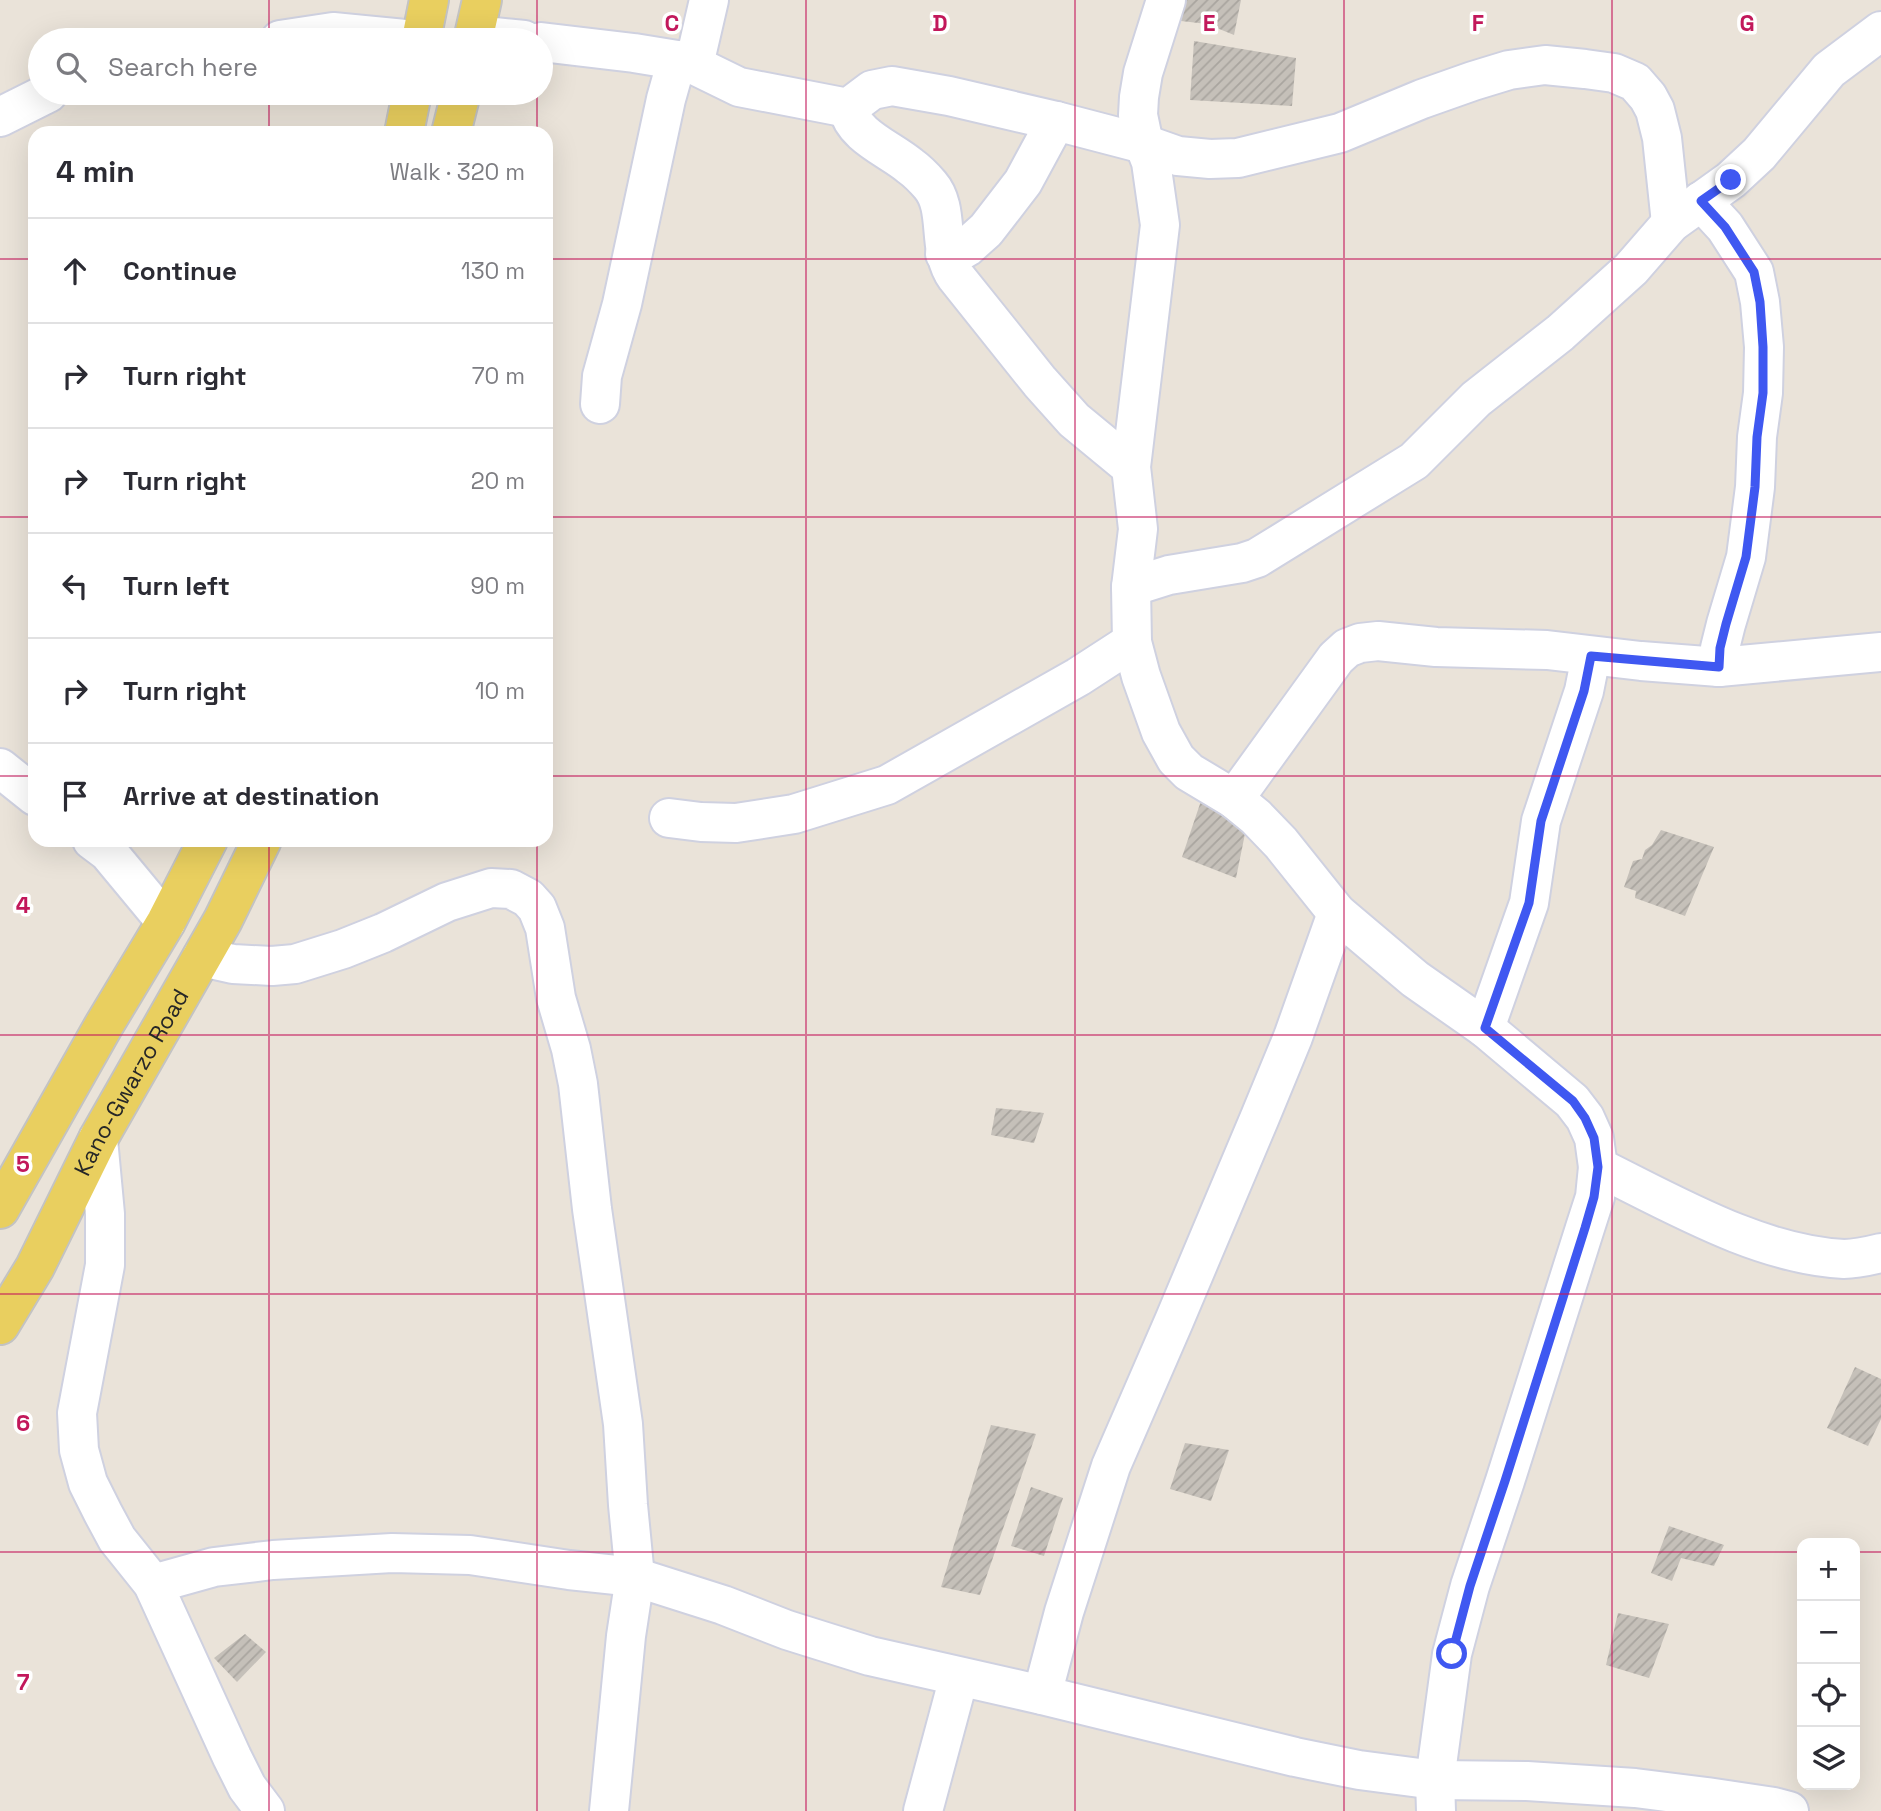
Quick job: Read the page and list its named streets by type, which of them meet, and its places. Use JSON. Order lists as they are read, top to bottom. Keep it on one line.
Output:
{"streets":{"main road":["Kano-Gwarzo Road"]},"page":{"search":"Search here","heading":["4 min","Walk · 320 m"],"list":[["Continue","130 m"],["Turn right","70 m"],["Turn right","20 m"],["Turn left","90 m"],["Turn right","10 m"],"Arrive at destination"],"map_buttons":["+","−"]},"grid":{"columns":["C","D","E","F","G"],"rows":["4","5","6","7"]}}
